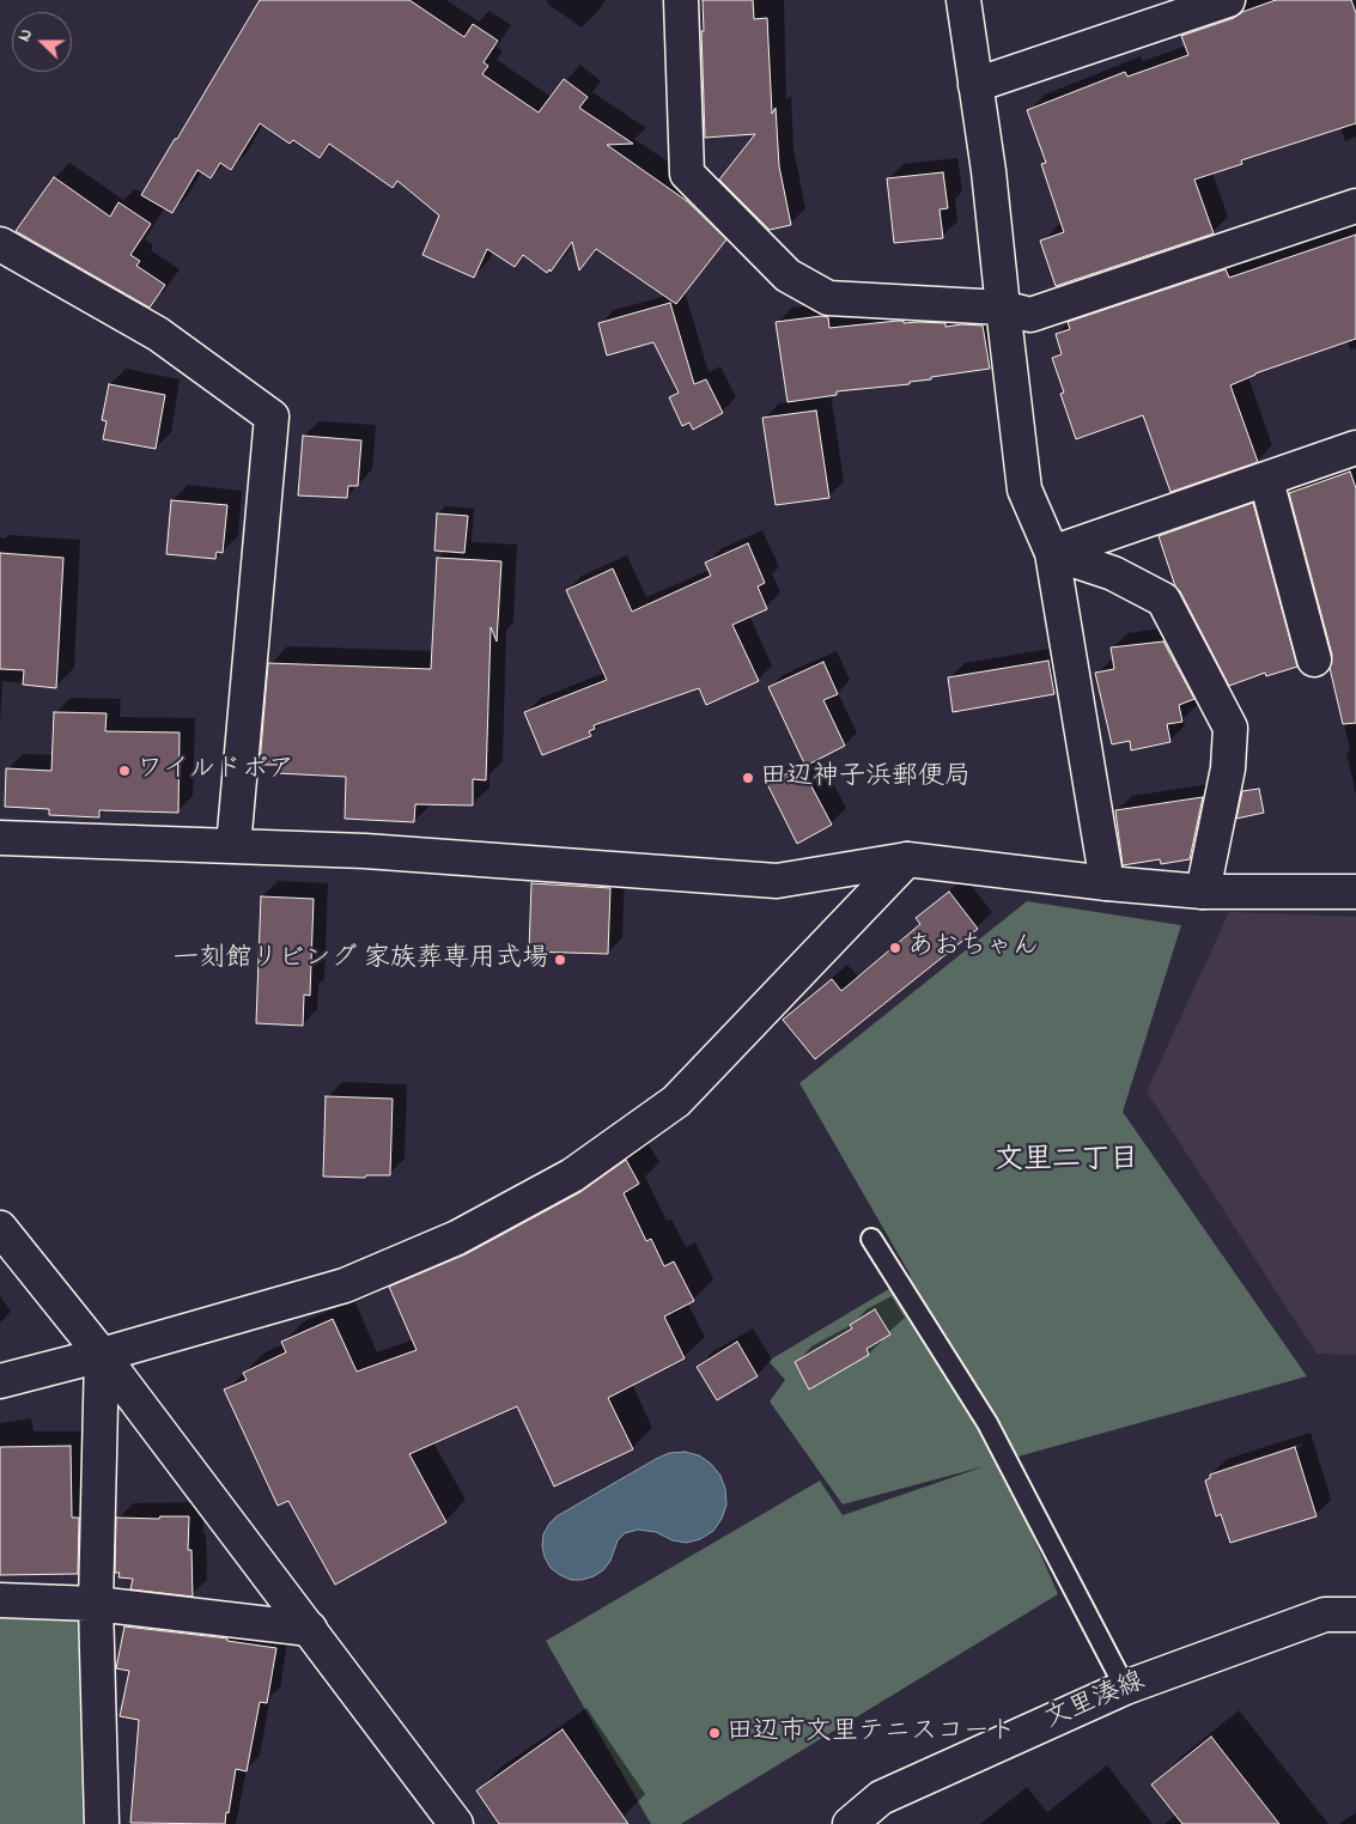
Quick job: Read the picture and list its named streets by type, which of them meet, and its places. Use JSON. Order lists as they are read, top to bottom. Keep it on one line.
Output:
{"streets":{"street":["文里湊線"]},"districts":["文里二丁目"],"places":["ワイルドボア","田辺神子浜郵便局","あおちゃん","一刻館リビング 家族葬専用式場","田辺市文里テニスコート"],"north":"left"}
